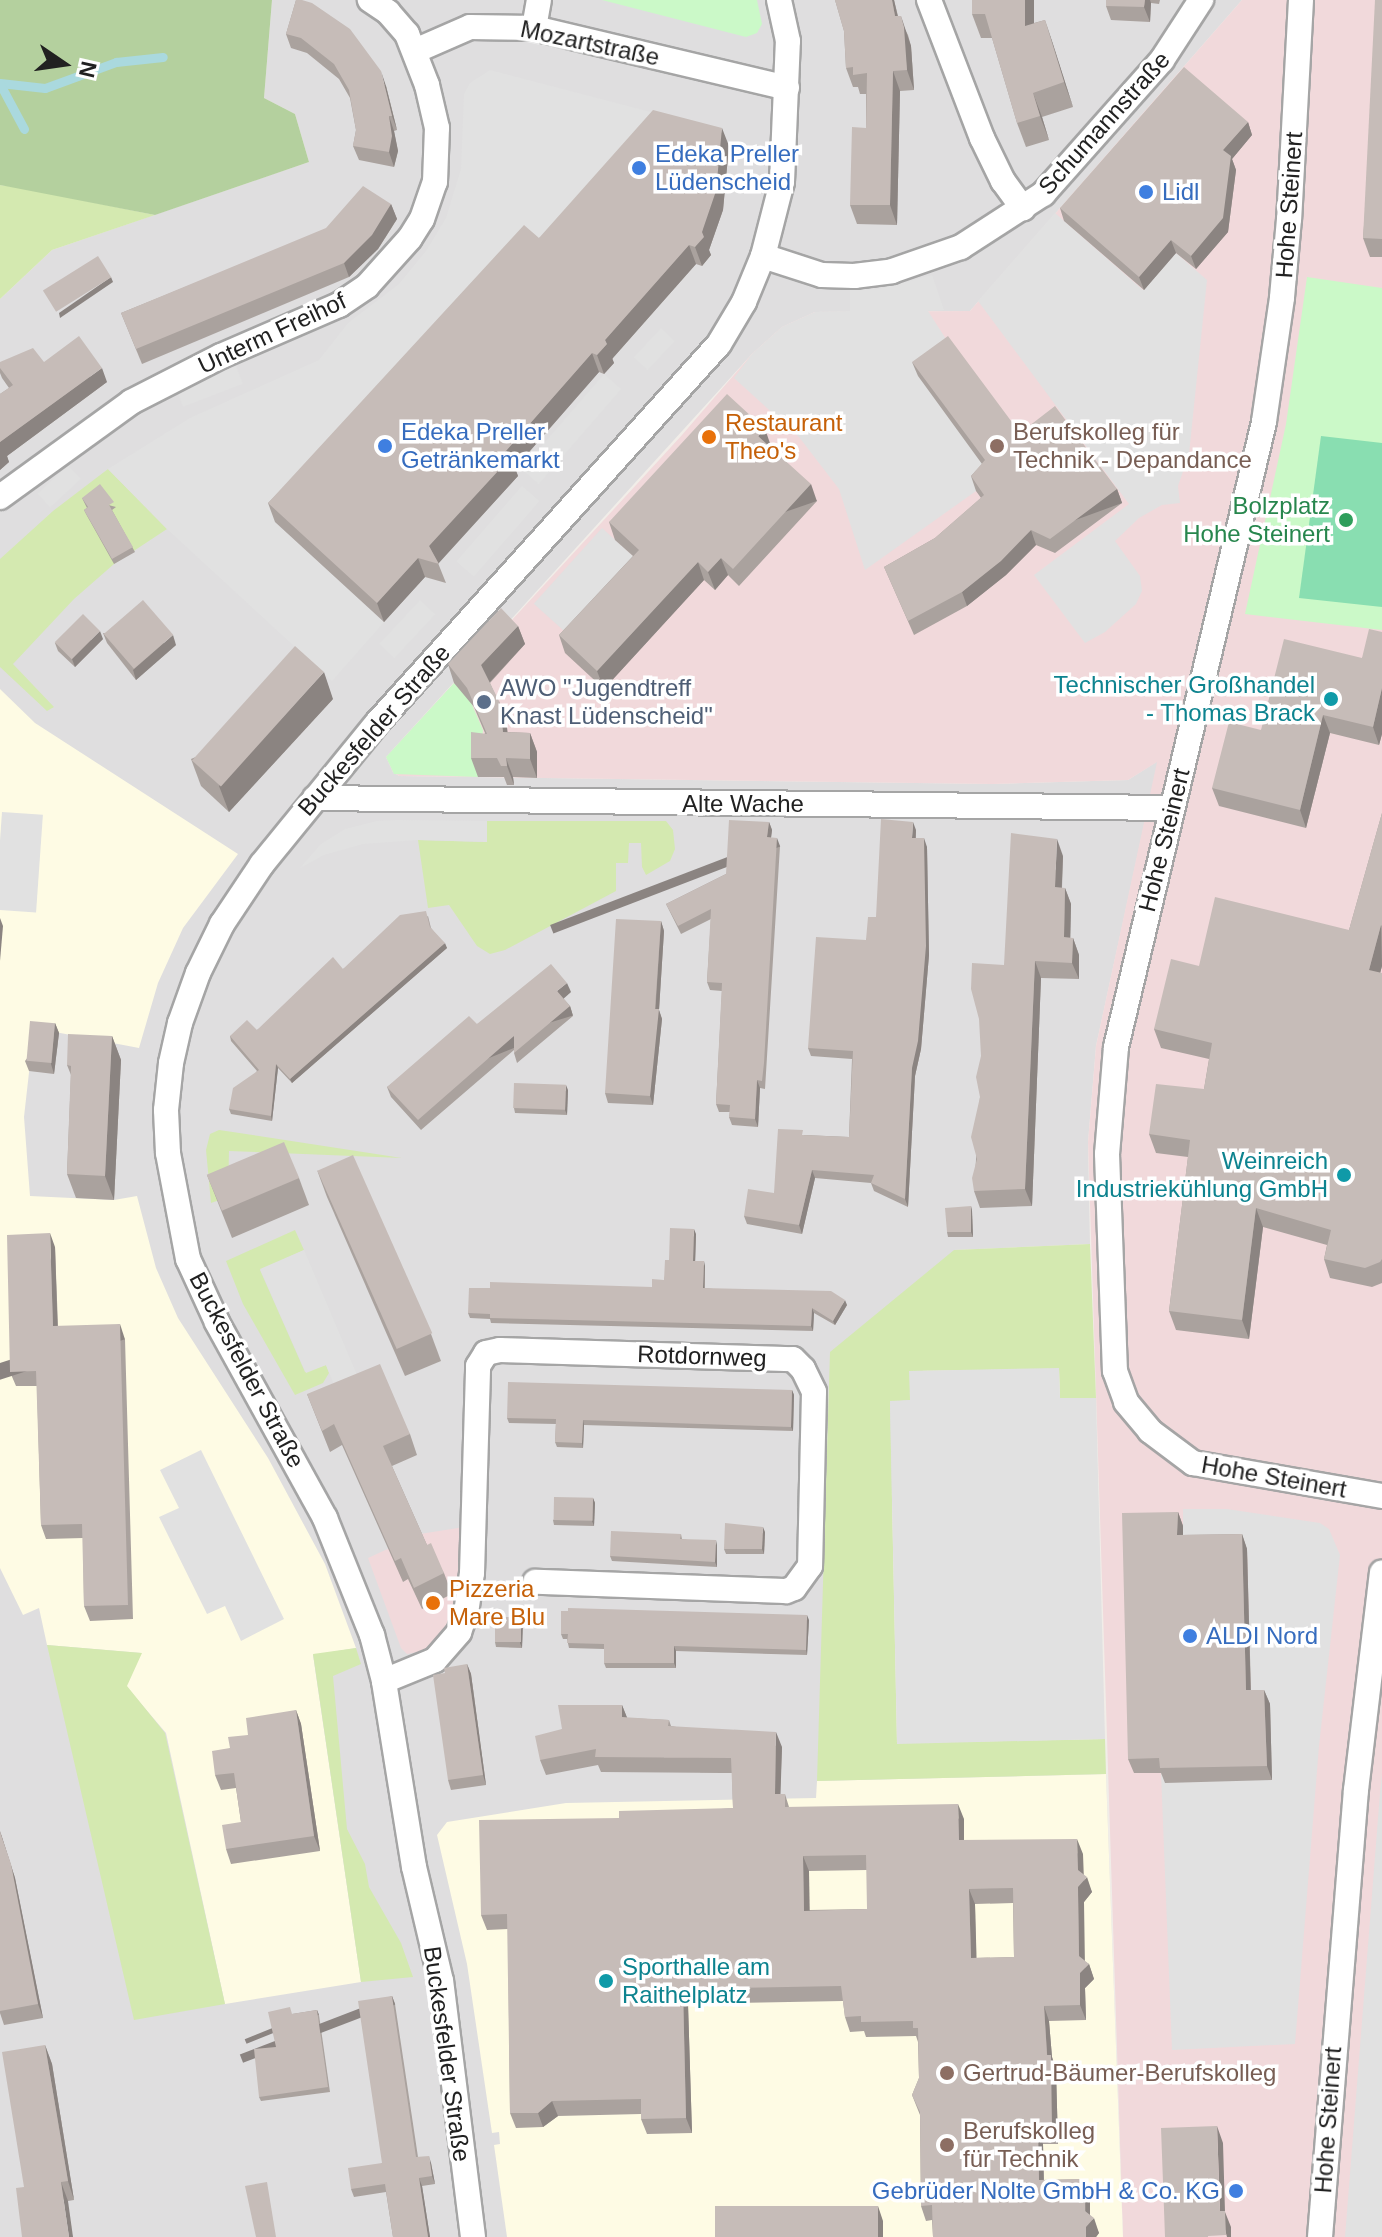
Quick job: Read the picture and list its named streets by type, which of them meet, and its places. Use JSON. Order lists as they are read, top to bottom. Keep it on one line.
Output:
{"streets":{"street":["Mozartstraße","Schumannstraße","Hohe Steinert","Unterm Freihof","Buckesfelder Straße","Alte Wache","Rotdornweg"]},"crossings":[["Mozartstraße","Unterm Freihof"],["Mozartstraße","Buckesfelder Straße"],["Schumannstraße","Buckesfelder Straße"],["Hohe Steinert","Alte Wache"],["Buckesfelder Straße","Alte Wache"],["Buckesfelder Straße","Rotdornweg"]],"places":["Edeka Preller Lüdenscheid","Lidl","Restaurant Theo's","Edeka Preller Getränkemarkt","Berufskolleg für Technik - Depandance","Bolzplatz Hohe Steinert","Technischer Großhandel - Thomas Brack","AWO \"Jugendtreff Knast Lüdenscheid\"","Weinreich Industriekühlung GmbH","Pizzeria Mare Blu","ALDI Nord","Sporthalle am Raithelplatz","Gertrud-Bäumer-Berufskolleg","Berufskolleg für Technik","Gebrüder Nolte GmbH & Co. KG"],"north":"right"}
